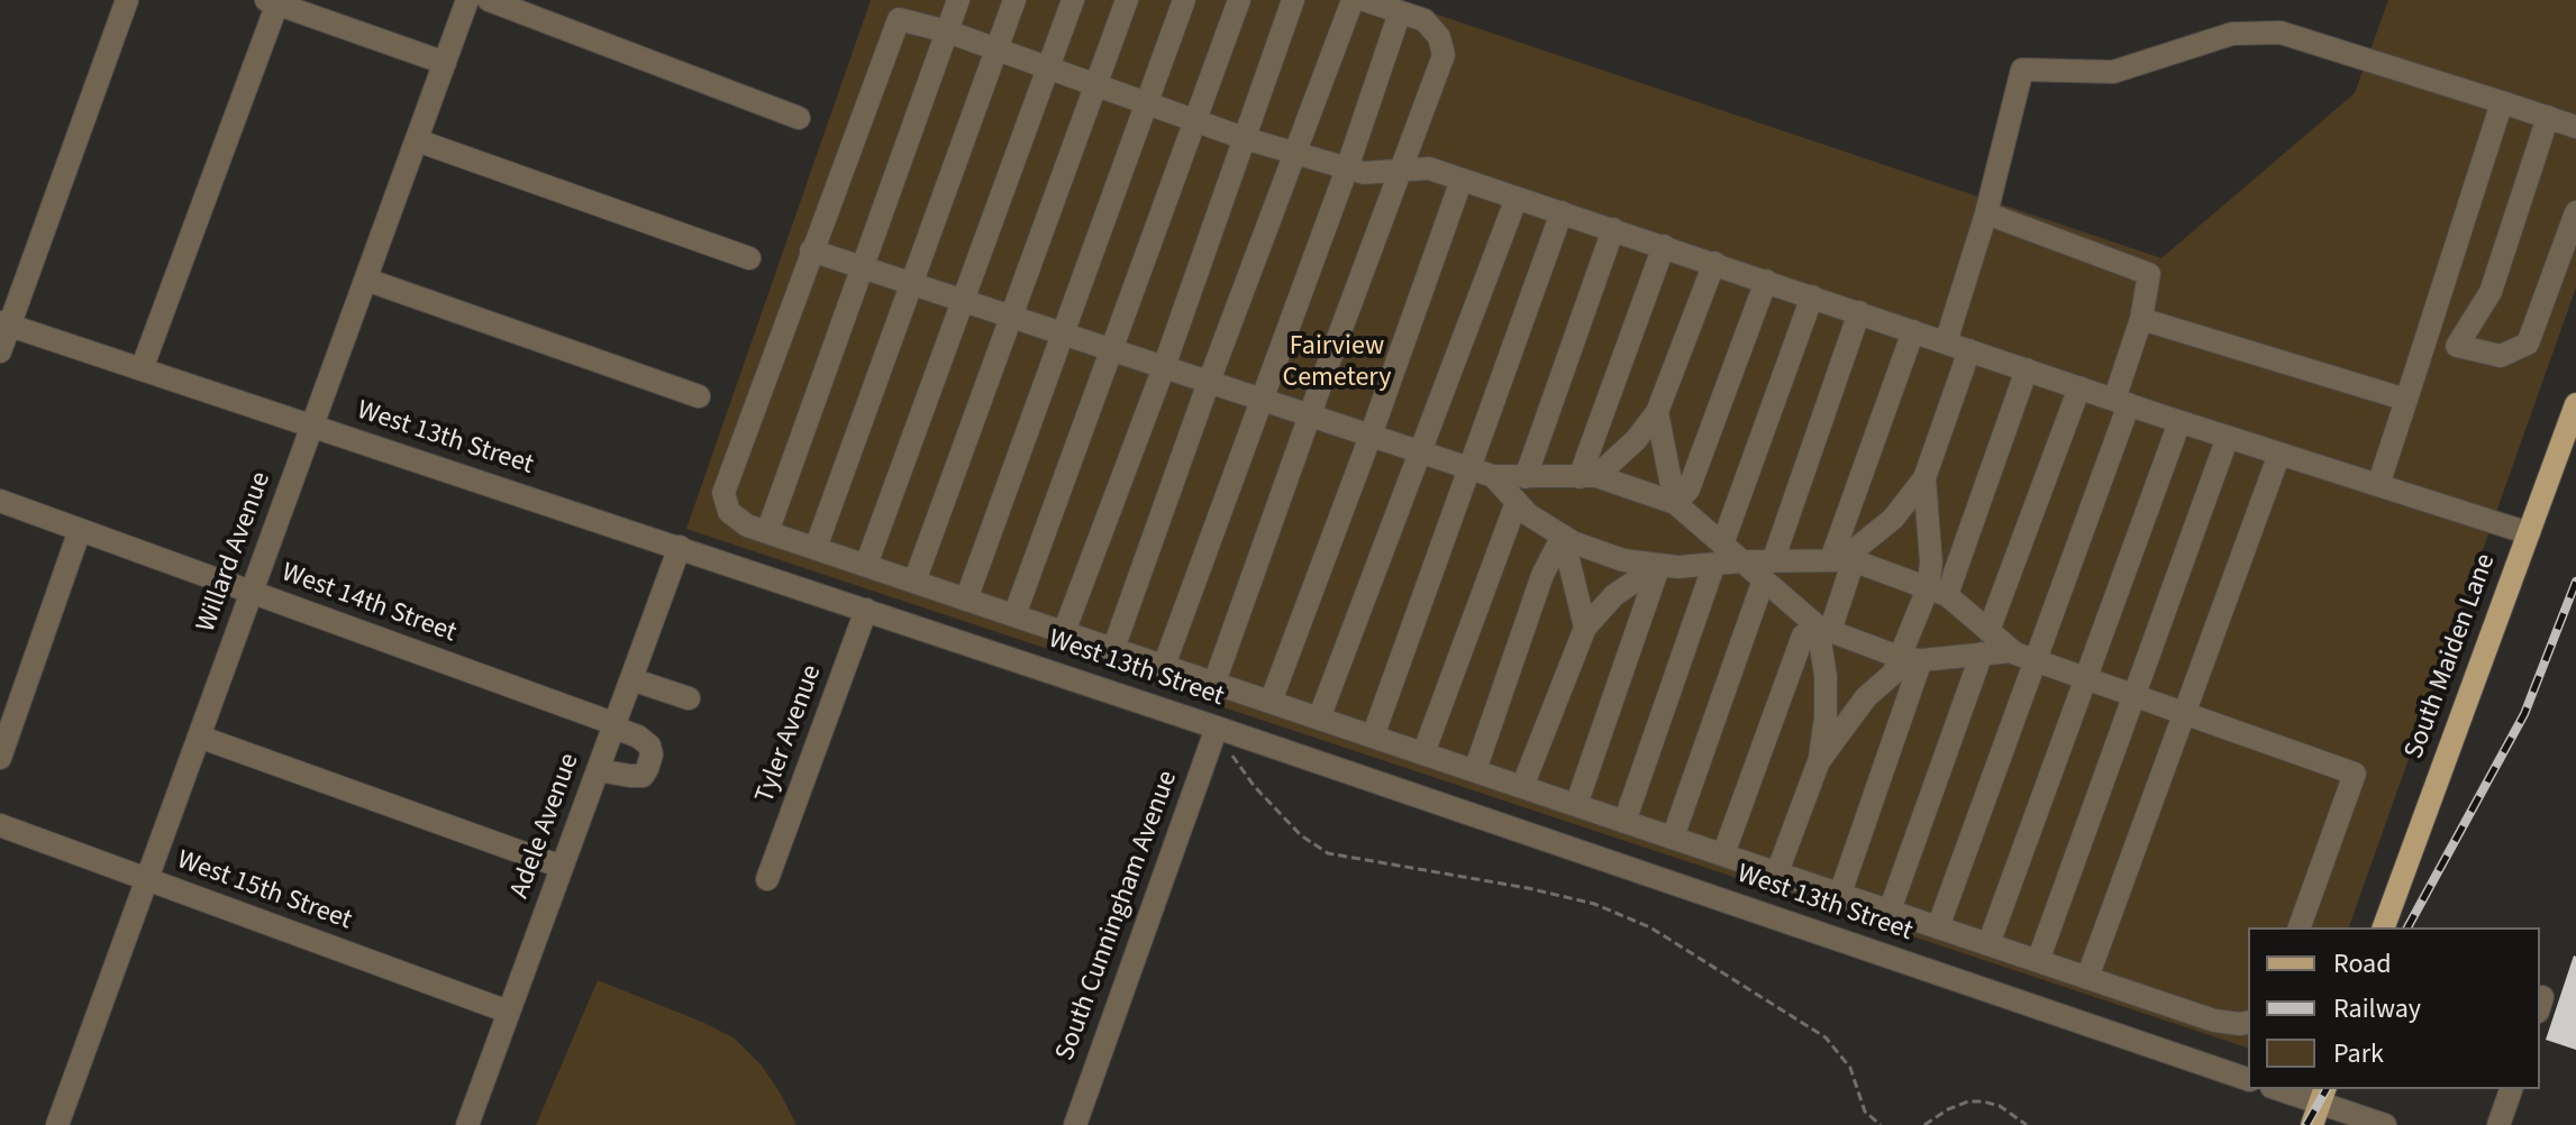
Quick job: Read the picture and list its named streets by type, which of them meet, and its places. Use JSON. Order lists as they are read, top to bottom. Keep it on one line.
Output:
{"streets":{"main road":["South Maiden Lane"],"street":["West 13th Street","Willard Avenue","West 14th Street","Tyler Avenue","Adele Avenue","West 15th Street","South Cunningham Avenue"]},"crossings":[["West 13th Street","Willard Avenue"],["West 13th Street","Tyler Avenue"],["West 13th Street","Adele Avenue"],["West 13th Street","South Cunningham Avenue"],["Willard Avenue","West 14th Street"],["Willard Avenue","West 15th Street"],["West 14th Street","Adele Avenue"],["Adele Avenue","West 15th Street"]],"parks":["Fairview Cemetery"],"legend":["Road","Railway","Park"]}
